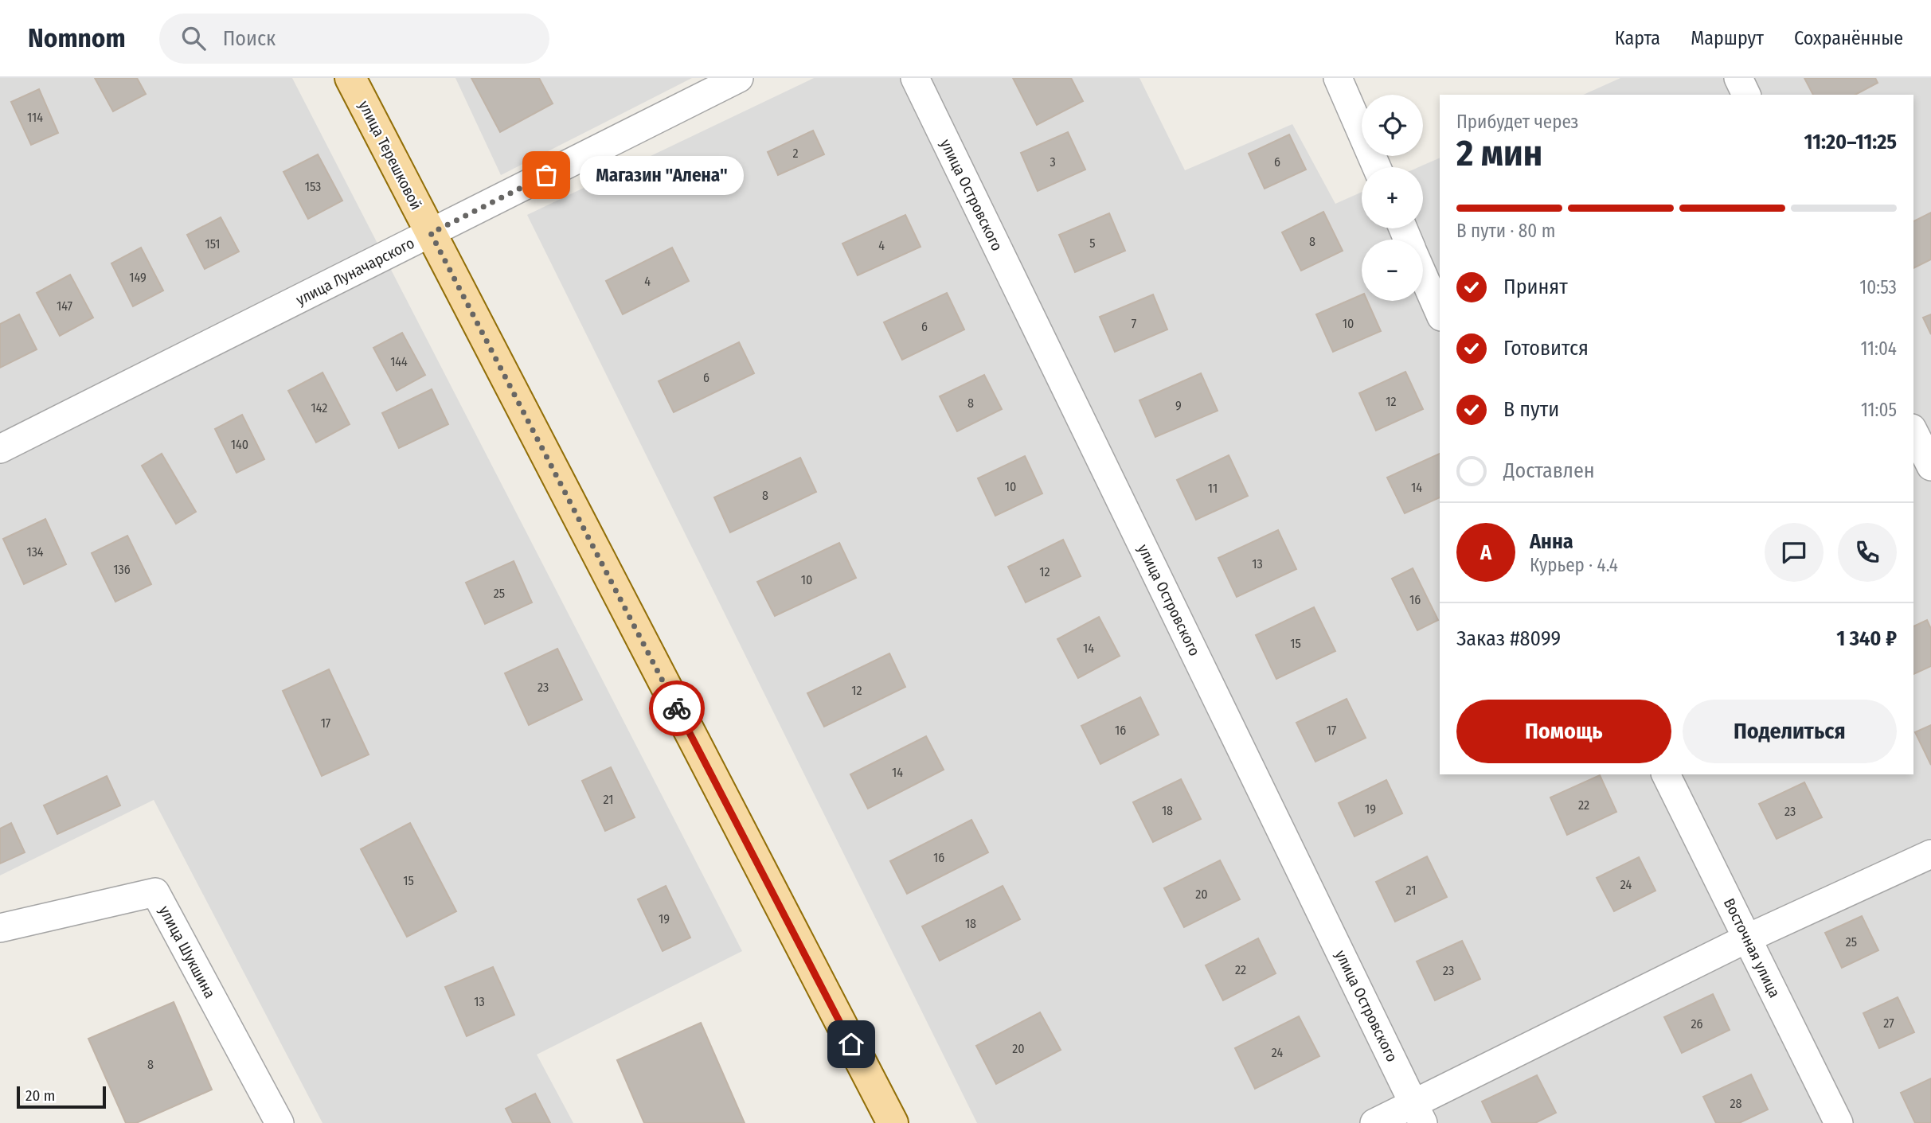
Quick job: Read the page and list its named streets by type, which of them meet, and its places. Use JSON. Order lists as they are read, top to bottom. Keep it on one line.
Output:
{"streets":{"main road":["улица Терешковой"],"street":["улица Островского","улица Луначарского","Восточная улица","улица Шукшина"]},"crossings":[["улица Терешковой","улица Луначарского"]],"places":["Магазин \"Алена\""],"house_numbers":["114","2","3","6","153","8","5","151","4","149","4","147","7","10","6","144","6","12","8","9","142","140","10","14","11","8","134","13","136","12","10","25","16","15","14","23","12","17","16","17","14","21","22","19","18","23","16","15","24","21","20","19","18","25","22","23","13","27","26","20","24","8","28"],"scale_bar":"20 m","page":{"header":"Nomnom","search":"Поиск","nav":["Карта","Маршрут","Сохранённые"],"map_buttons":["+","−"],"heading":["2 мин","Прибудет через","11:20–11:25"],"panel":["Анна","Курьер · 4.4","Заказ #8099","1 340 ₽"],"bubble":"Магазин \"Алена\"","bar":"В пути · 80 m","list":[["Принят","10:53"],["Готовится","11:04"],["В пути","11:05"],"Доставлен"],"round":"А","buttons":["Помощь","Поделиться"],"scale":"20 m"}}
